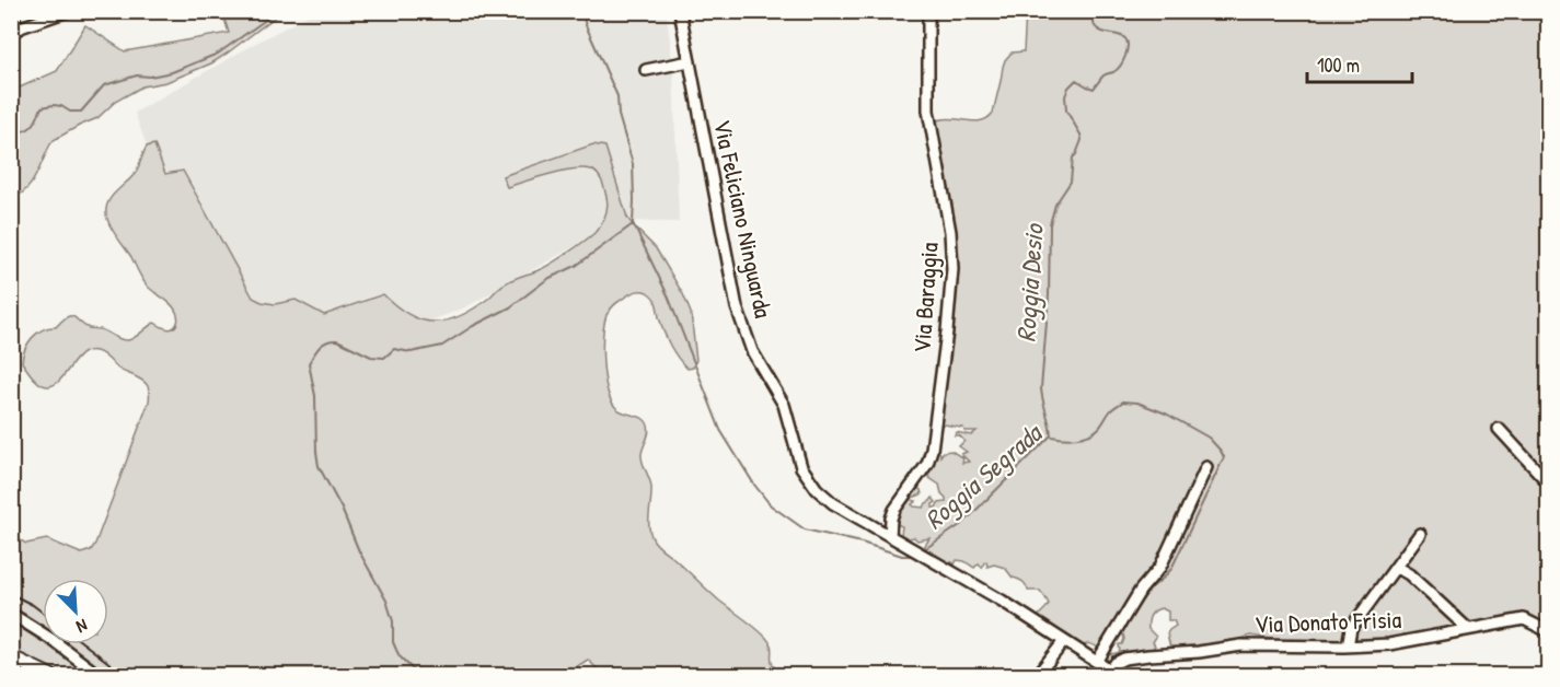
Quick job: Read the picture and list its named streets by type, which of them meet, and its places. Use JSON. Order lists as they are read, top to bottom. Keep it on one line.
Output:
{"streets":{"street":["Via Feliciano Ninguarda","Via Baraggia","Via Donato Frisia"]},"crossings":[["Via Feliciano Ninguarda","Via Baraggia"],["Via Feliciano Ninguarda","Via Donato Frisia"]],"water":["Roggia Desio","Roggia Segrada"],"scale_bar":"100 m","north":"bottom right"}
